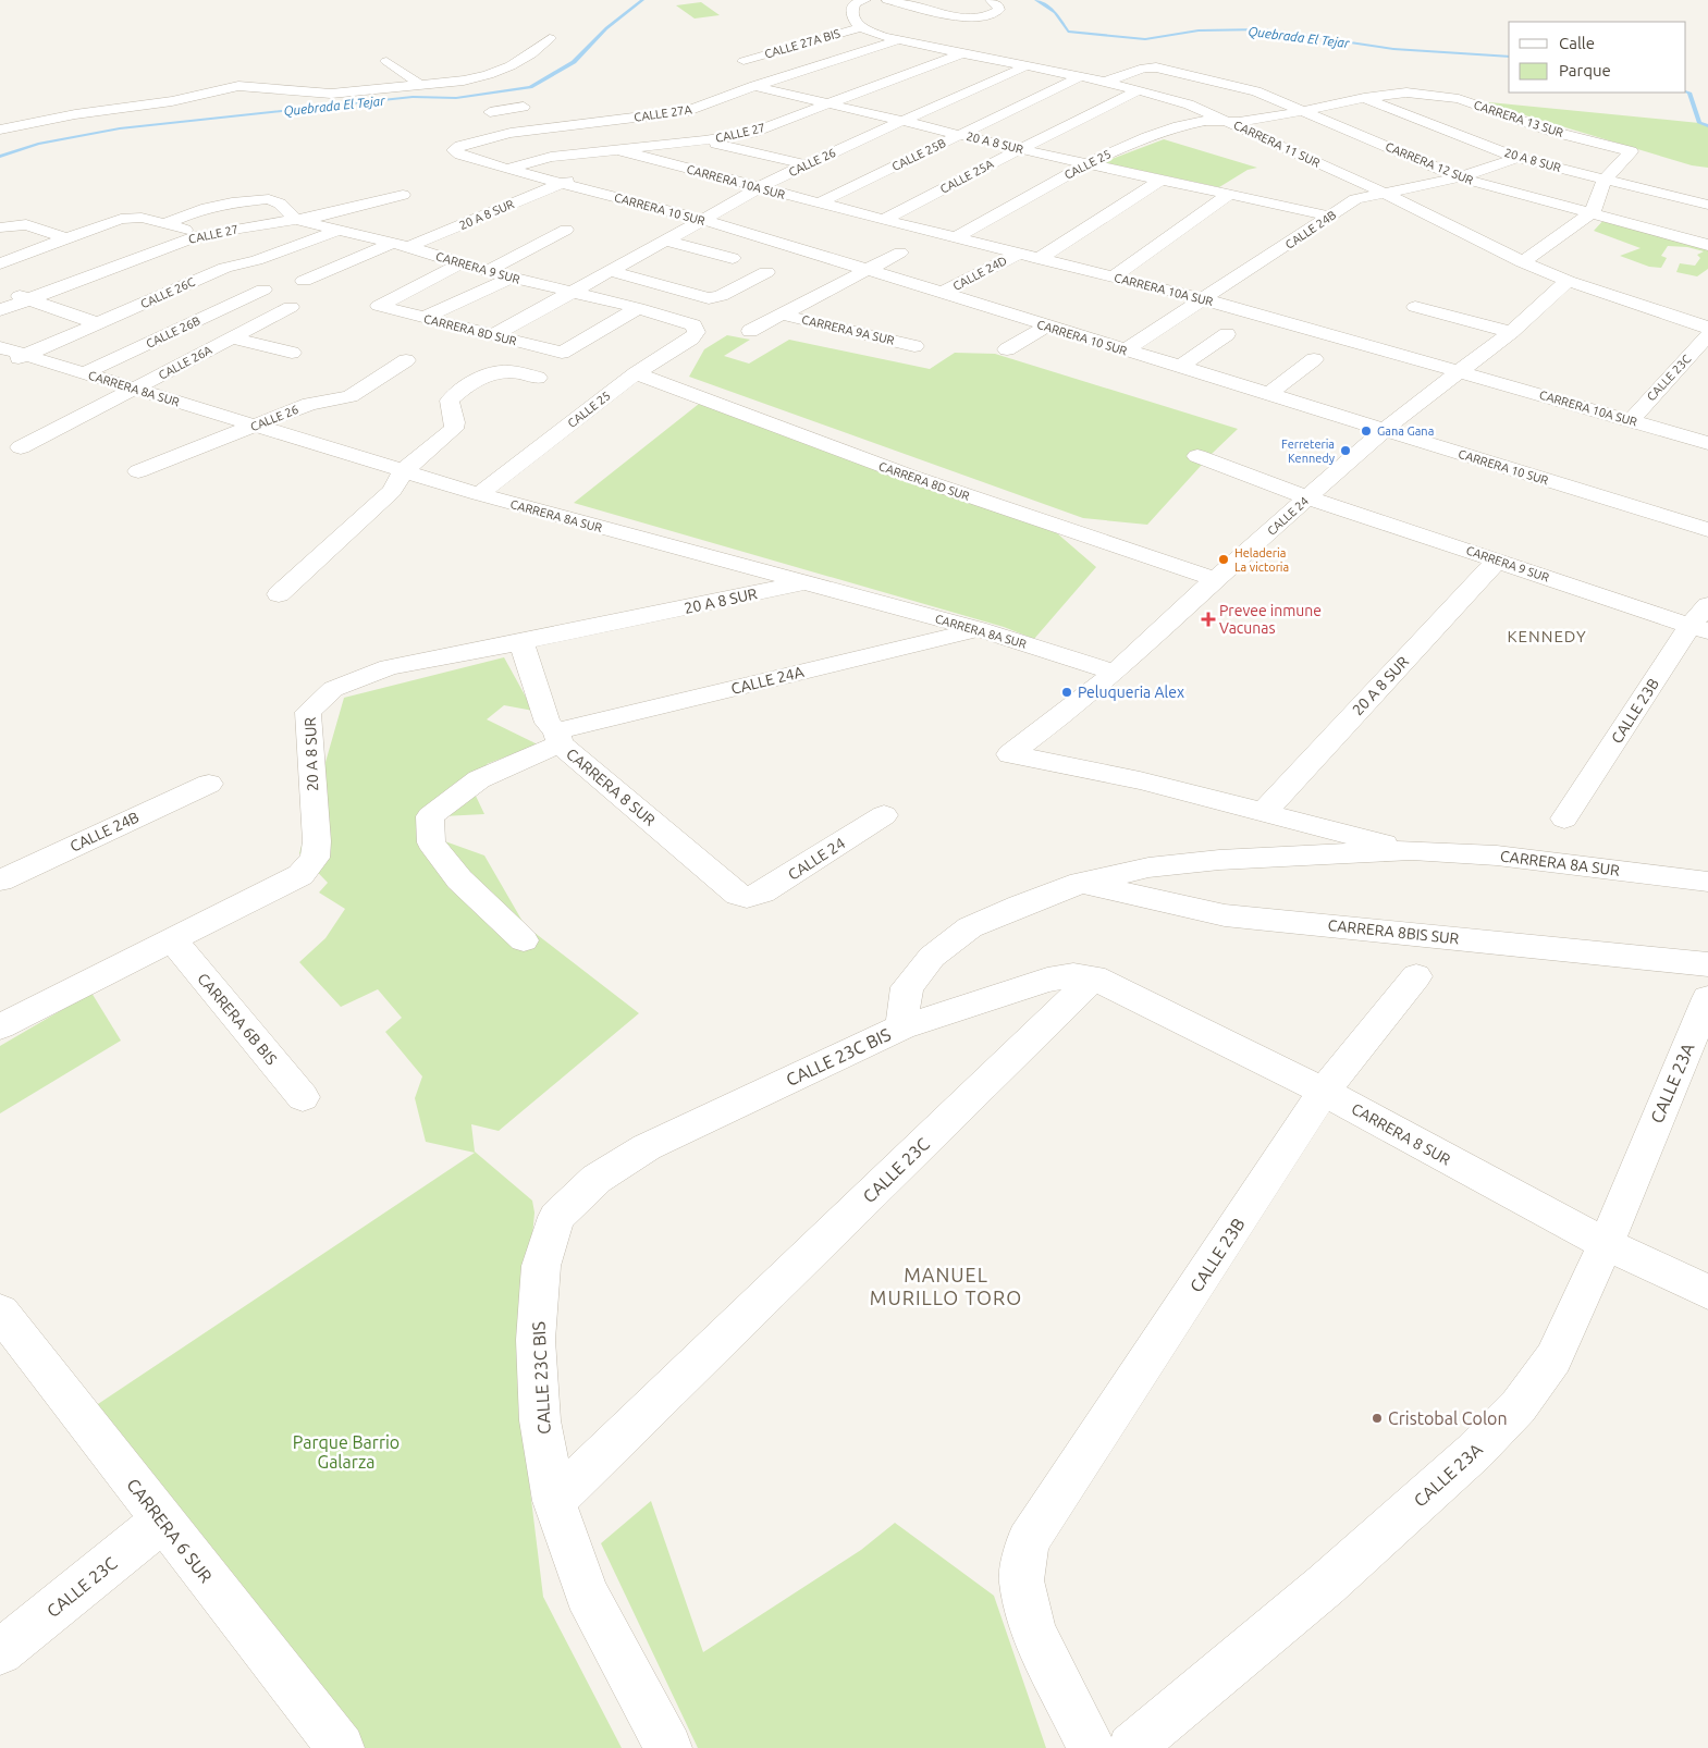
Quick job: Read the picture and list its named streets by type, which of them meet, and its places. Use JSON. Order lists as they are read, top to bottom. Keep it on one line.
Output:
{"streets":{"street":["CALLE 27A BIS","CALLE 27A","CARRERA 13 SUR","CALLE 27","20 A 8 SUR","CARRERA 11 SUR","CALLE 25B","CALLE 26","CARRERA 12 SUR","CALLE 25","CALLE 25A","CARRERA 10A SUR","CARRERA 10 SUR","CALLE 24B","CARRERA 9 SUR","CALLE 24D","CALLE 26C","CARRERA 8D SUR","CARRERA 9A SUR","CALLE 26B","CALLE 26A","CALLE 23C","CARRERA 8A SUR","CALLE 24","CALLE 24A","CALLE 23B","CARRERA 8 SUR","CARRERA 8BIS SUR","CARRERA 6B BIS","CALLE 23C BIS","CALLE 23A","CARRERA 6 SUR"]},"crossings":[["CALLE 27A BIS","CARRERA 11 SUR"],["CALLE 27A","20 A 8 SUR"],["CALLE 27A","CARRERA 11 SUR"],["CALLE 27A","CARRERA 10 SUR"],["CARRERA 13 SUR","20 A 8 SUR"],["CALLE 27","20 A 8 SUR"],["CALLE 27","CARRERA 11 SUR"],["CALLE 27","CARRERA 10A SUR"],["CALLE 27","CARRERA 10 SUR"],["CALLE 27","CARRERA 9 SUR"],["20 A 8 SUR","CALLE 25B"],["20 A 8 SUR","CALLE 26"],["20 A 8 SUR","CALLE 25"],["20 A 8 SUR","CALLE 25A"],["20 A 8 SUR","CARRERA 10 SUR"],["20 A 8 SUR","CALLE 24B"],["20 A 8 SUR","CARRERA 9 SUR"],["20 A 8 SUR","CARRERA 8A SUR"],["20 A 8 SUR","CARRERA 8 SUR"],["20 A 8 SUR","CARRERA 6B BIS"],["CARRERA 11 SUR","CALLE 25B"],["CARRERA 11 SUR","CALLE 26"],["CARRERA 11 SUR","CARRERA 12 SUR"],["CARRERA 11 SUR","CALLE 25"],["CARRERA 11 SUR","CALLE 25A"],["CARRERA 11 SUR","CALLE 24B"],["CARRERA 11 SUR","CALLE 24"],["CALLE 25B","CARRERA 10A SUR"],["CALLE 26","CARRERA 10A SUR"],["CALLE 26","CARRERA 10 SUR"],["CALLE 26","CARRERA 9 SUR"],["CALLE 26","CARRERA 8D SUR"],["CALLE 26","CARRERA 8A SUR"],["CARRERA 12 SUR","CALLE 24B"],["CALLE 25","CARRERA 10A SUR"],["CALLE 25","CARRERA 9 SUR"],["CALLE 25","CARRERA 8D SUR"],["CALLE 25","CARRERA 8A SUR"],["CALLE 25A","CARRERA 10A SUR"],["CARRERA 10A SUR","CALLE 24B"],["CARRERA 10A SUR","CALLE 24D"],["CARRERA 10A SUR","CALLE 23C"],["CARRERA 10A SUR","CALLE 24"],["CARRERA 10 SUR","CALLE 24B"],["CARRERA 10 SUR","CALLE 24D"],["CARRERA 10 SUR","CALLE 24"],["CARRERA 9 SUR","CALLE 26C"],["CARRERA 9 SUR","CARRERA 8D SUR"],["CARRERA 9 SUR","CALLE 24"],["CARRERA 9 SUR","CALLE 23B"],["CALLE 26C","CARRERA 8A SUR"],["CARRERA 8D SUR","CALLE 24"],["CALLE 26B","CARRERA 8A SUR"],["CALLE 26A","CARRERA 8A SUR"],["CALLE 23C","CARRERA 8 SUR"],["CALLE 23C","CALLE 23C BIS"],["CALLE 23C","CARRERA 6 SUR"],["CARRERA 8A SUR","CALLE 24"],["CARRERA 8A SUR","CALLE 24A"],["CARRERA 8A SUR","CARRERA 8BIS SUR"],["CARRERA 8A SUR","CALLE 23C BIS"],["CALLE 24","CARRERA 8 SUR"],["CALLE 24A","CARRERA 8 SUR"],["CALLE 23B","CARRERA 8 SUR"],["CARRERA 8 SUR","CALLE 23A"]],"districts":["KENNEDY","MANUEL MURILLO TORO"],"water":["Quebrada El Tejar"],"parks":["Parque Barrio Galarza"],"places":{"other":["Gana Gana","Ferreteria Kennedy","Heladeria La victoria","Peluqueria Alex","Cristobal Colon"],"health":["Prevee inmune Vacunas"]},"legend":["Calle","Parque"]}
